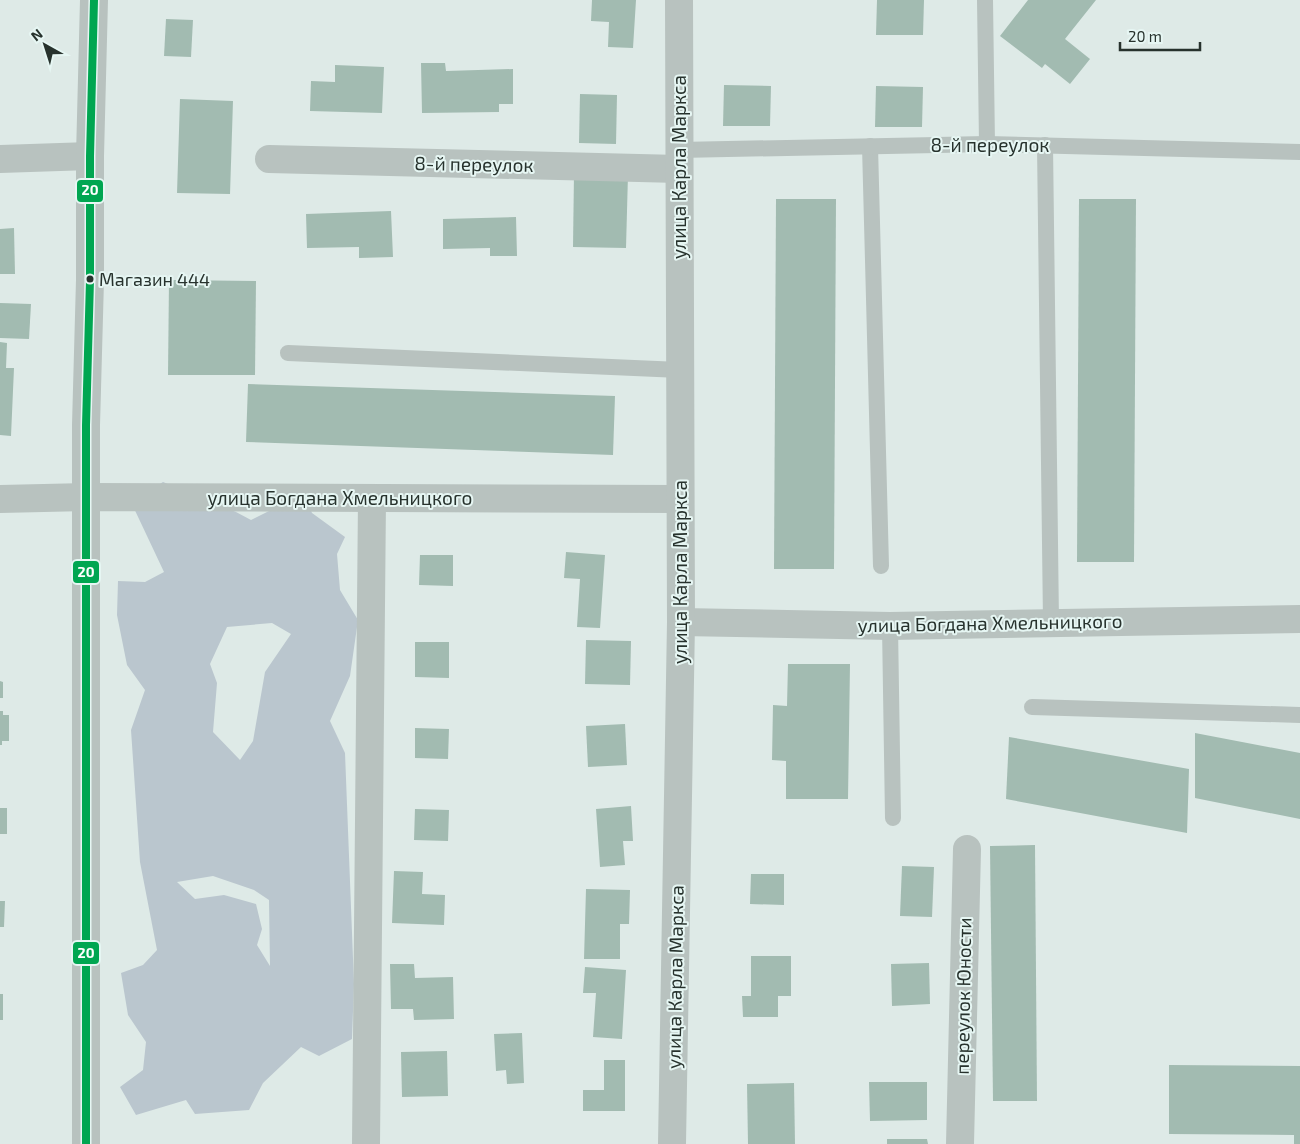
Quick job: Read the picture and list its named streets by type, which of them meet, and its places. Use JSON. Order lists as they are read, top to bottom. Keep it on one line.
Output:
{"streets":{"street":["8-й переулок","улица Карла Маркса","улица Богдана Хмельницкого","переулок Юности"]},"crossings":[["8-й переулок","улица Карла Маркса"],["улица Карла Маркса","улица Богдана Хмельницкого"]],"places":["Магазин 444"],"lines":["transit line 20"],"scale_bar":"20 m","north":"top left"}
